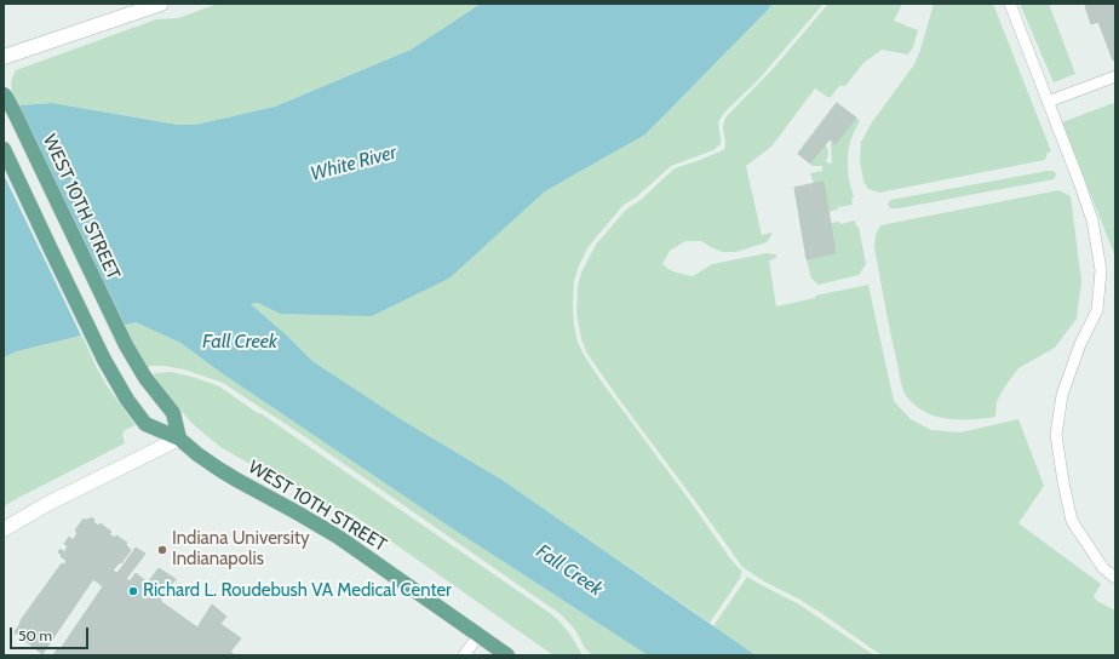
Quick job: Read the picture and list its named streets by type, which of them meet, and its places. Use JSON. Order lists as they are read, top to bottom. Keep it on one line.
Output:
{"streets":{"main road":["WEST 10TH STREET"]},"water":["White River","Fall Creek"],"places":["Indiana University Indianapolis","Richard L. Roudebush VA Medical Center"],"scale_bar":"50 m"}
